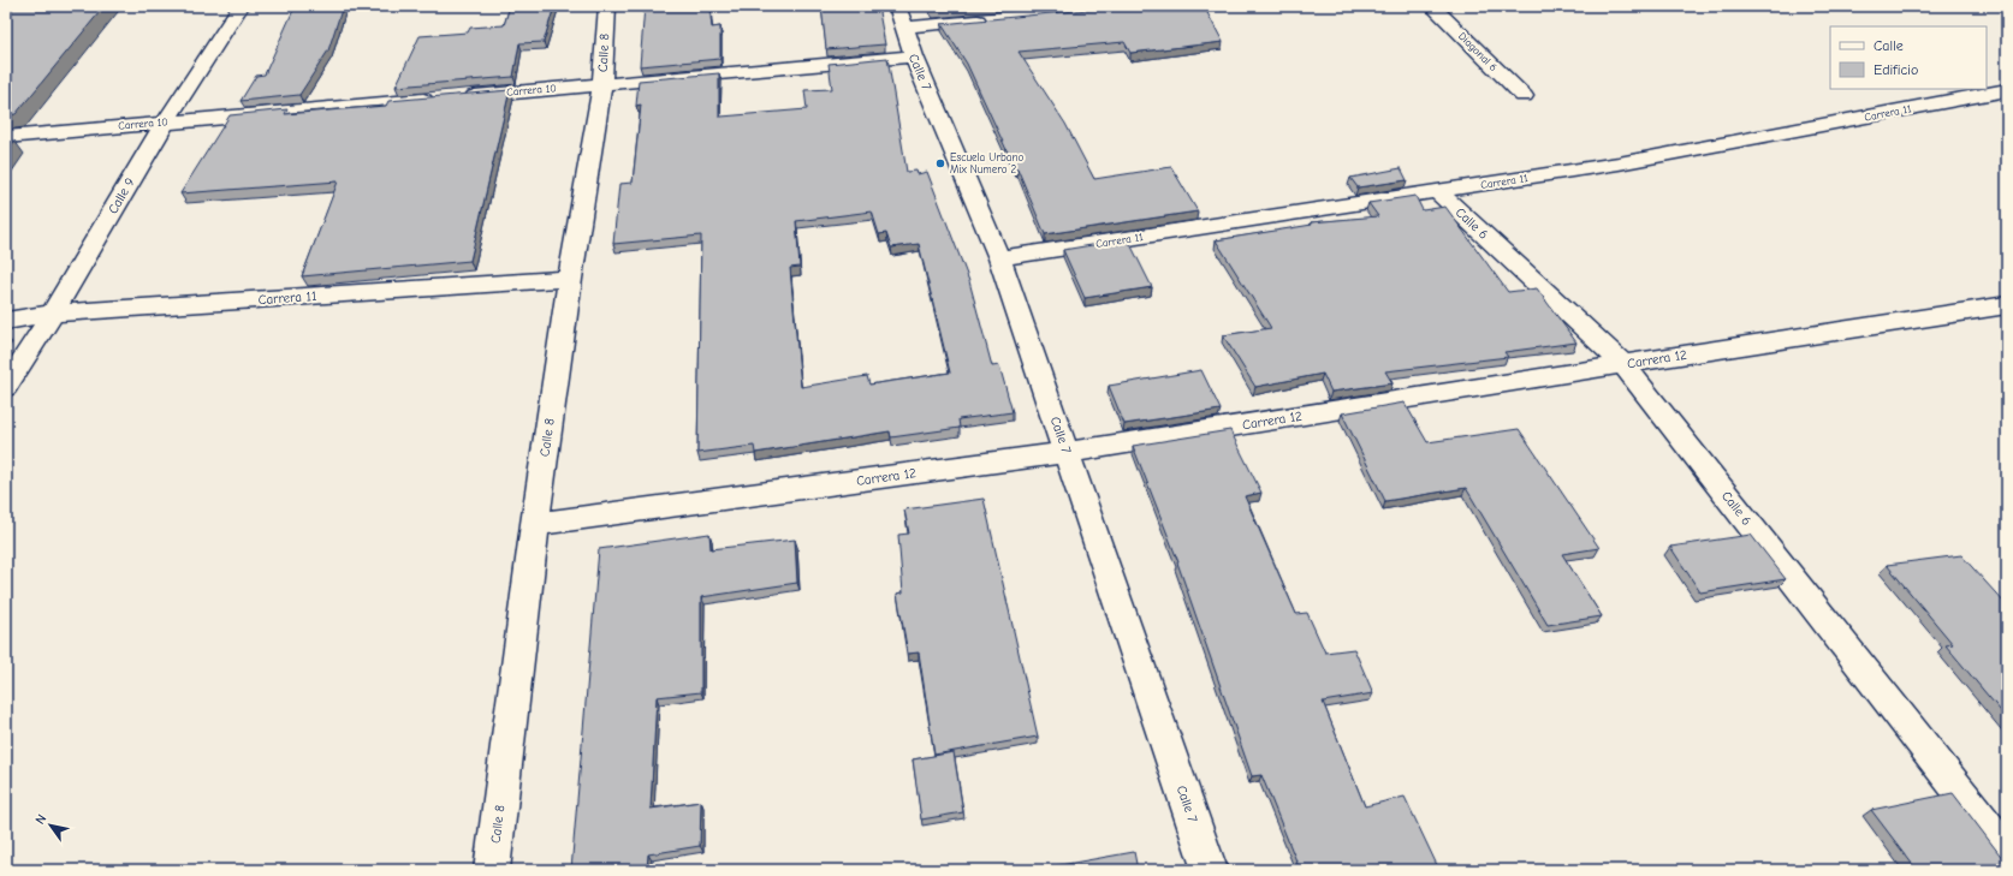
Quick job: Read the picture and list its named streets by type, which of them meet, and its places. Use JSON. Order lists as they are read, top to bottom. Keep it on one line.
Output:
{"streets":{"street":["Diagonal 6","Calle 8","Calle 7","Carrera 10","Carrera 11","Calle 9","Calle 6","Carrera 12"]},"crossings":[["Calle 8","Carrera 10"],["Calle 8","Carrera 11"],["Calle 8","Carrera 12"],["Calle 7","Carrera 10"],["Calle 7","Carrera 11"],["Calle 7","Carrera 12"],["Carrera 10","Calle 9"],["Carrera 11","Calle 9"],["Carrera 11","Calle 6"],["Calle 6","Carrera 12"]],"places":["Escuela Urbano Mix Numero 2"],"legend":["Calle","Edificio"],"north":"top left"}
